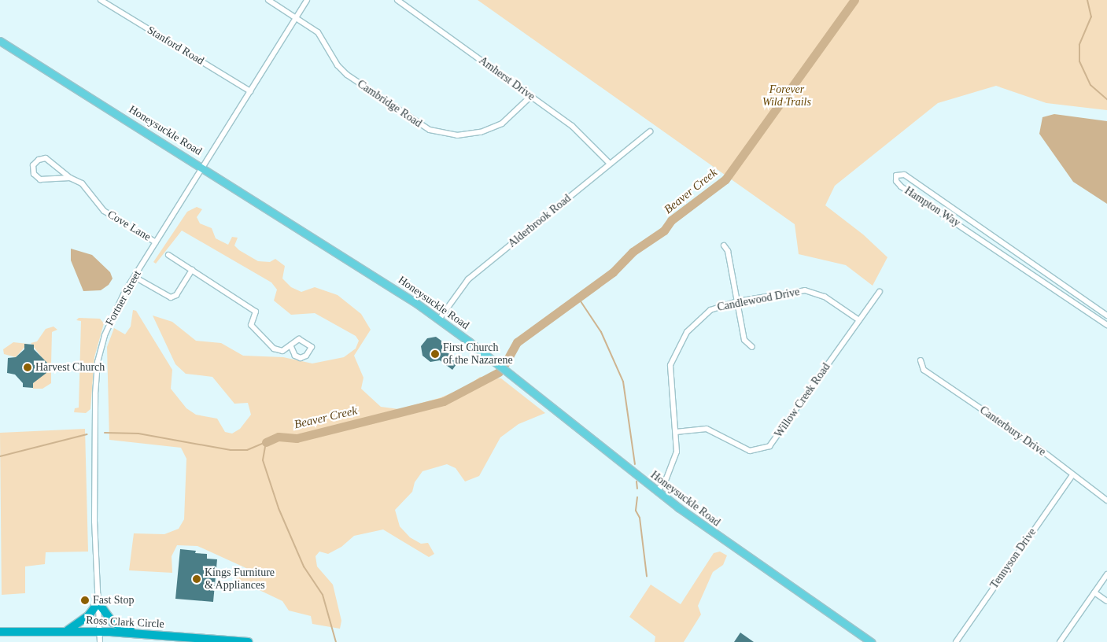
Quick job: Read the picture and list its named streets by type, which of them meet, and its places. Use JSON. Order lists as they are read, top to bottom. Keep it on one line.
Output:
{"streets":{"highway":["Ross Clark Circle"],"main road":["Honeysuckle Road"],"street":["Stanford Road","Amherst Drive","Cambridge Road","Hampton Way","Alderbrook Road","Cove Lane","Fortner Street","Candlewood Drive","Willow Creek Road","Canterbury Drive","Tennyson Drive"]},"crossings":[["Stanford Road","Fortner Street"],["Amherst Drive","Cambridge Road"],["Amherst Drive","Alderbrook Road"],["Cambridge Road","Fortner Street"],["Honeysuckle Road","Alderbrook Road"],["Honeysuckle Road","Fortner Street"],["Honeysuckle Road","Candlewood Drive"],["Cove Lane","Fortner Street"],["Fortner Street","Ross Clark Circle"],["Candlewood Drive","Willow Creek Road"],["Canterbury Drive","Tennyson Drive"]],"water":["Beaver Creek"],"parks":["Forever Wild Trails"],"places":["First Church of the Nazarene","Harvest Church","Kings Furniture & Appliances","Fast Stop"]}
